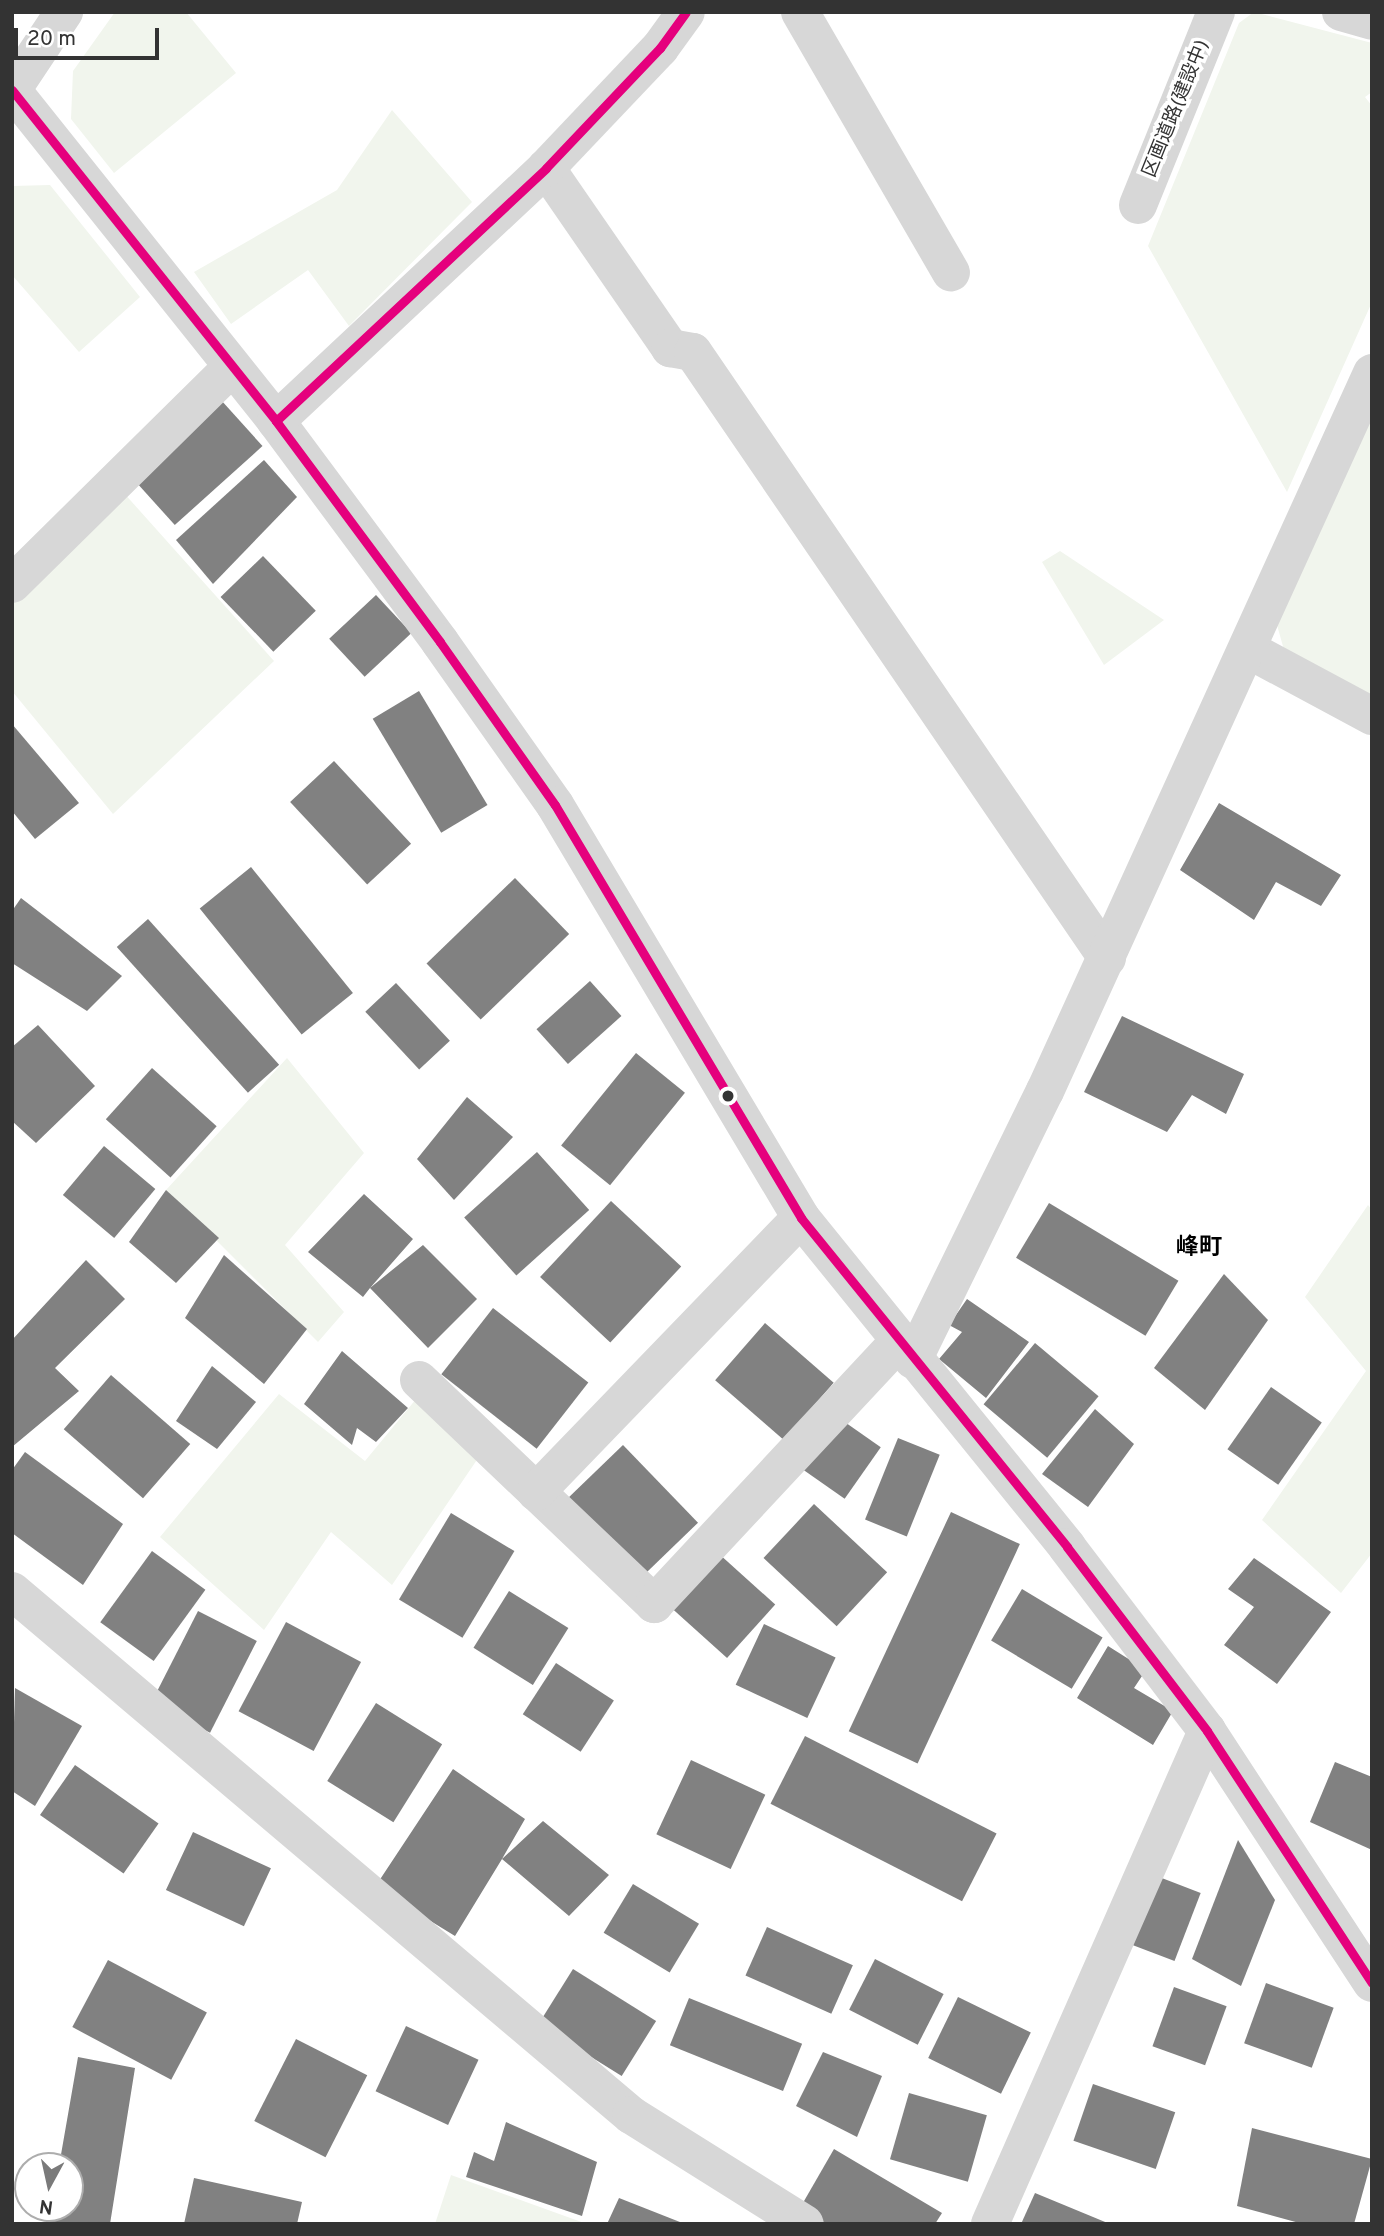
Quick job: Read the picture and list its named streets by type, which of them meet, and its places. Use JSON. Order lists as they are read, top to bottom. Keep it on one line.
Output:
{"streets":{"street":["区画道路(建設中)"]},"districts":["峰町"],"scale_bar":"20 m","north":"bottom"}
